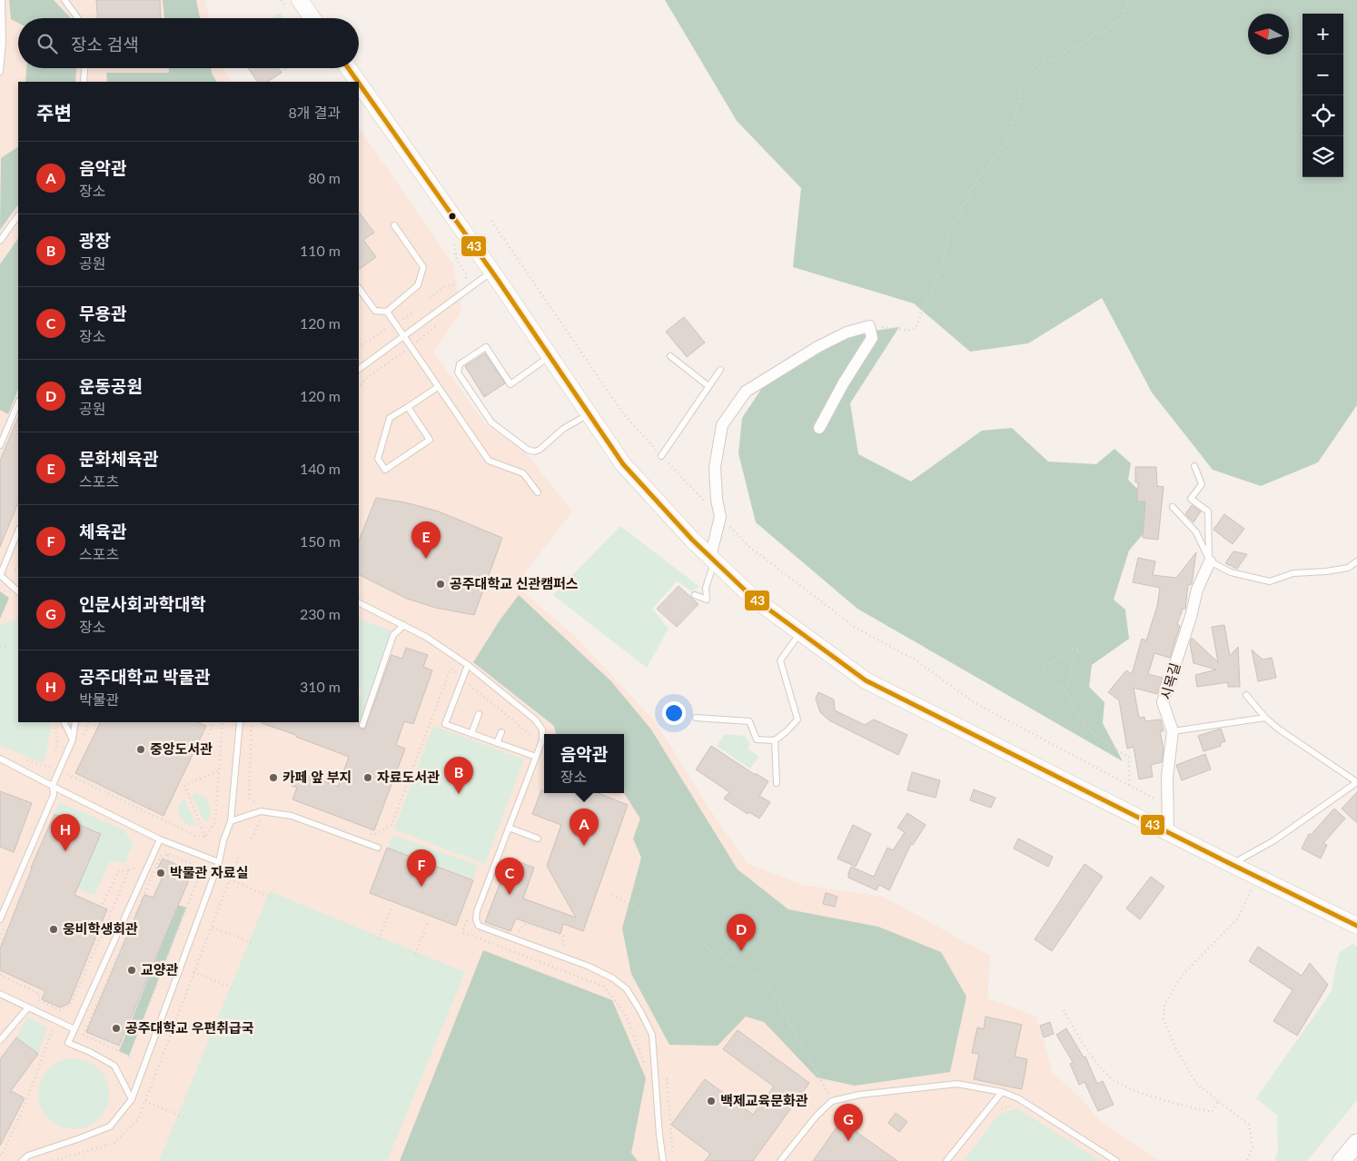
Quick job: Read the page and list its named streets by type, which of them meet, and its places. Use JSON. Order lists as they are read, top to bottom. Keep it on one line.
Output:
{"streets":{"street":["시목길"]},"places":["공주대학교 신관캠퍼스","중앙도서관","카페 앞 부지","자료도서관","박물관 자료실","웅비학생회관","교양관","공주대학교 우편취급국","백제교육문화관"],"lines":["transit line 43"],"north":"left","page":{"map_buttons":["+","−"],"search":"장소 검색","heading":["주변","8개 결과"],"list":[{"mark":"A","name":"음악관","note":"장소","value":"80 m"},{"mark":"B","name":"광장","note":"공원","value":"110 m"},{"mark":"C","name":"무용관","note":"장소","value":"120 m"},{"mark":"D","name":"운동공원","note":"공원","value":"120 m"},{"mark":"E","name":"문화체육관","note":"스포츠","value":"140 m"},{"mark":"F","name":"체육관","note":"스포츠","value":"150 m"},{"mark":"G","name":"인문사회과학대학","note":"장소","value":"230 m"},{"mark":"H","name":"공주대학교 박물관","note":"박물관","value":"310 m"}],"pins":["E","B","A","H","F","C","D","G"],"popup":["음악관","장소"]}}
